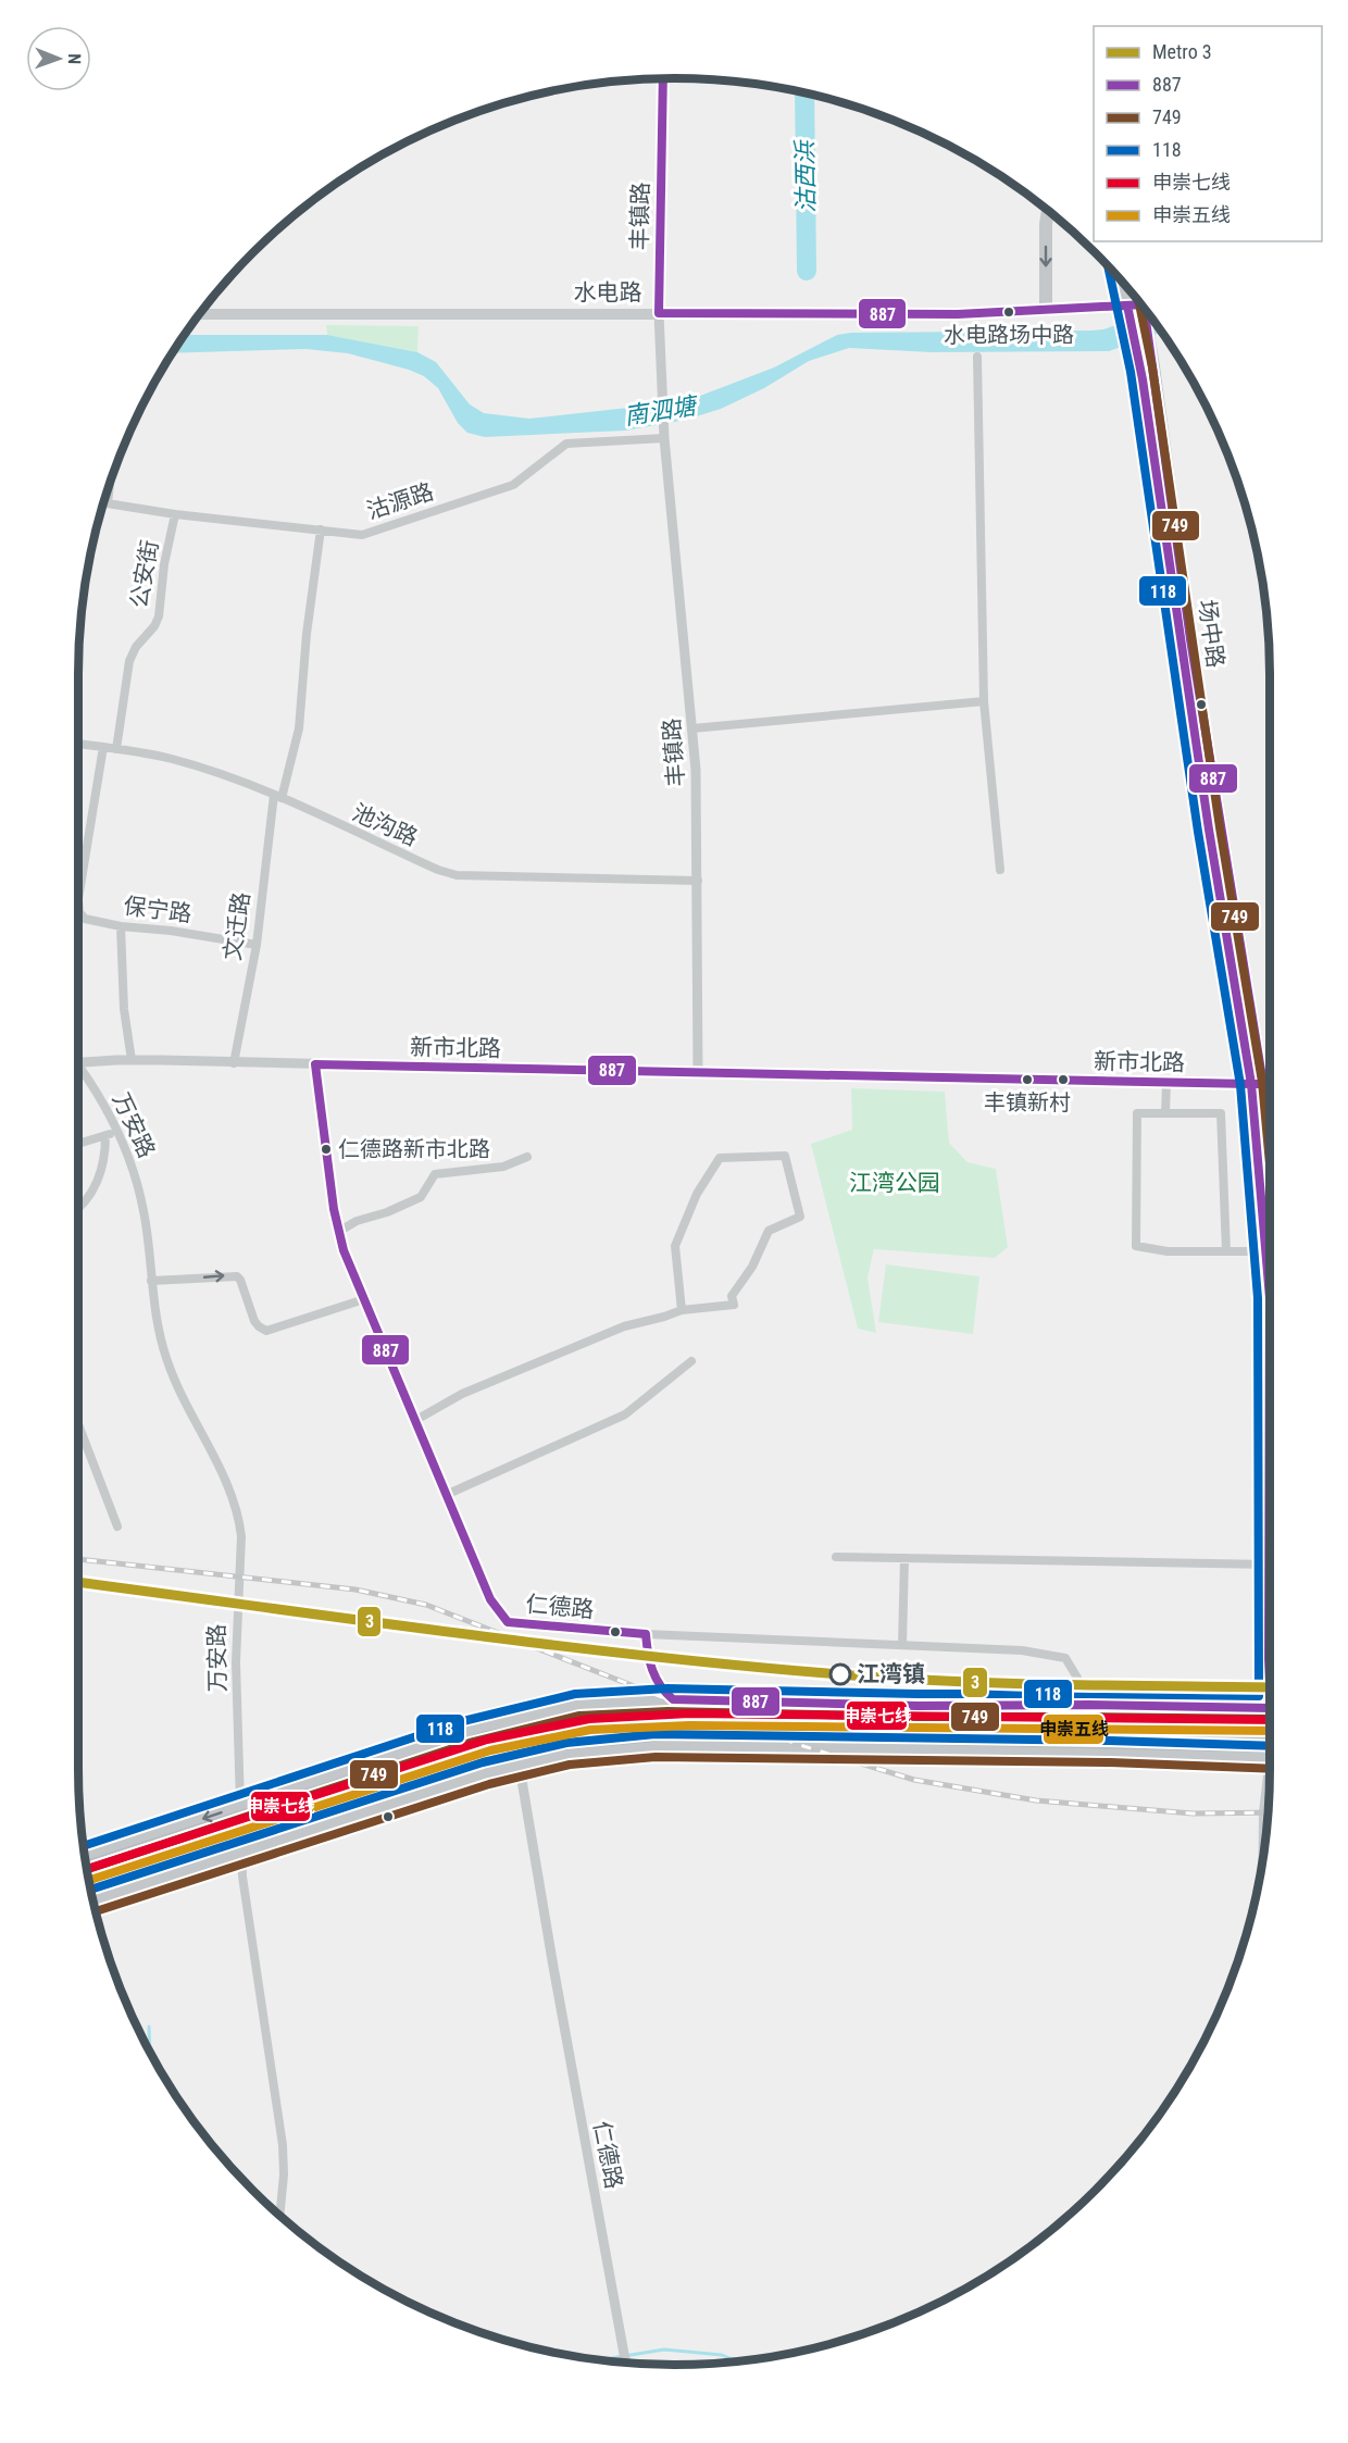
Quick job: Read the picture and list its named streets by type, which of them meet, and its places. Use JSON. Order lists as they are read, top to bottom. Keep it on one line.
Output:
{"streets":{"main road":["水电路","场中路"],"street":["丰镇路","沽源路","公安街","池沟路","保宁路","文迁路","新市北路","万安路","仁德路"]},"crossings":[["丰镇路","水电路"],["丰镇路","沽源路"],["丰镇路","池沟路"],["丰镇路","新市北路"],["水电路","场中路"],["沽源路","公安街"],["沽源路","文迁路"],["公安街","池沟路"],["场中路","新市北路"],["池沟路","文迁路"],["保宁路","文迁路"],["文迁路","新市北路"],["新市北路","仁德路"]],"water":["沽西浜","南泗塘"],"parks":["江湾公园"],"places":["水电路场中路","丰镇新村","仁德路新市北路","江湾镇"],"lines":["transit line 887","transit line 118","transit line 749","metro line 3","transit line 申崇七线","transit line 申崇五线"],"legend":["Metro 3","887","749","118","申崇七线","申崇五线"],"north":"right"}
